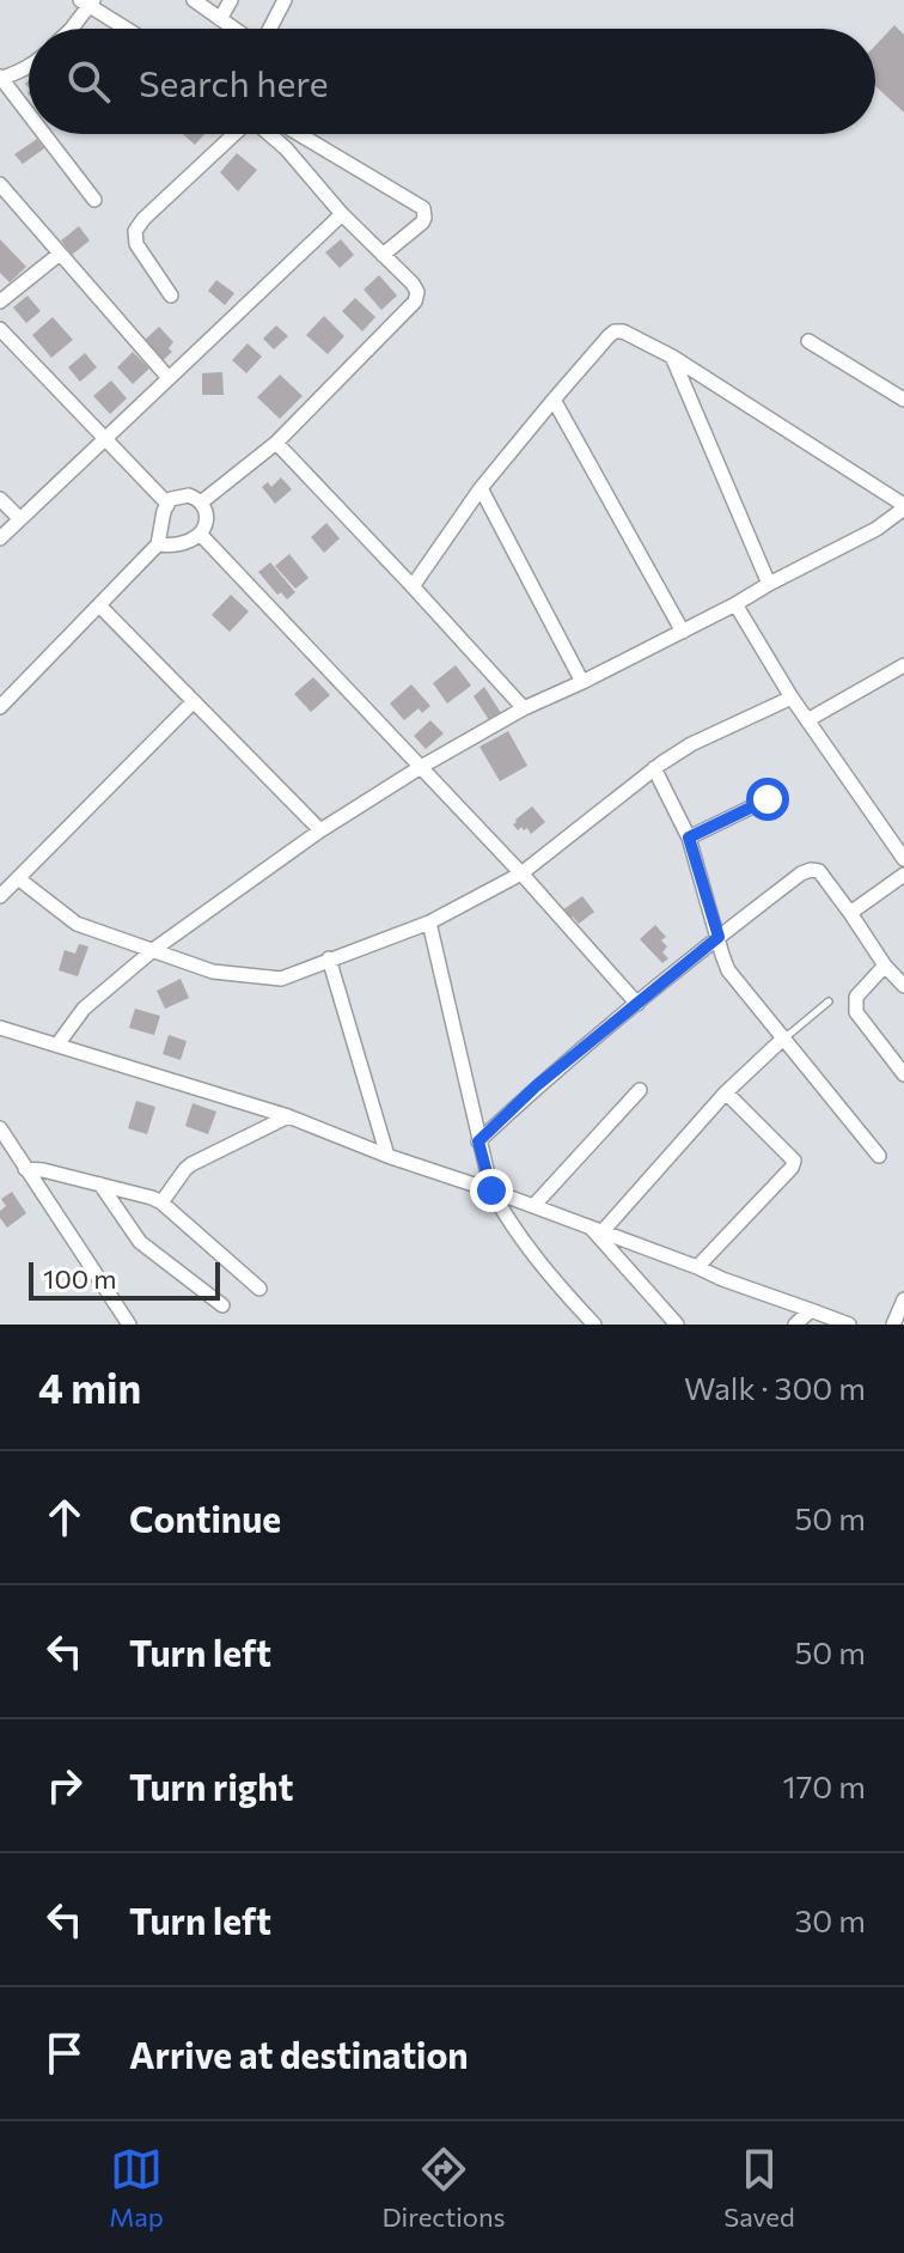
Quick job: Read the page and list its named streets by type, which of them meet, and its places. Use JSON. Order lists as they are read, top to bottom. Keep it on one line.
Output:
{"scale_bar":"100 m","page":{"search":"Search here","scale":"100 m","heading":["4 min","Walk · 300 m"],"list":[["Continue","50 m"],["Turn left","50 m"],["Turn right","170 m"],["Turn left","30 m"],"Arrive at destination"],"nav":["Map","Directions","Saved"]}}
